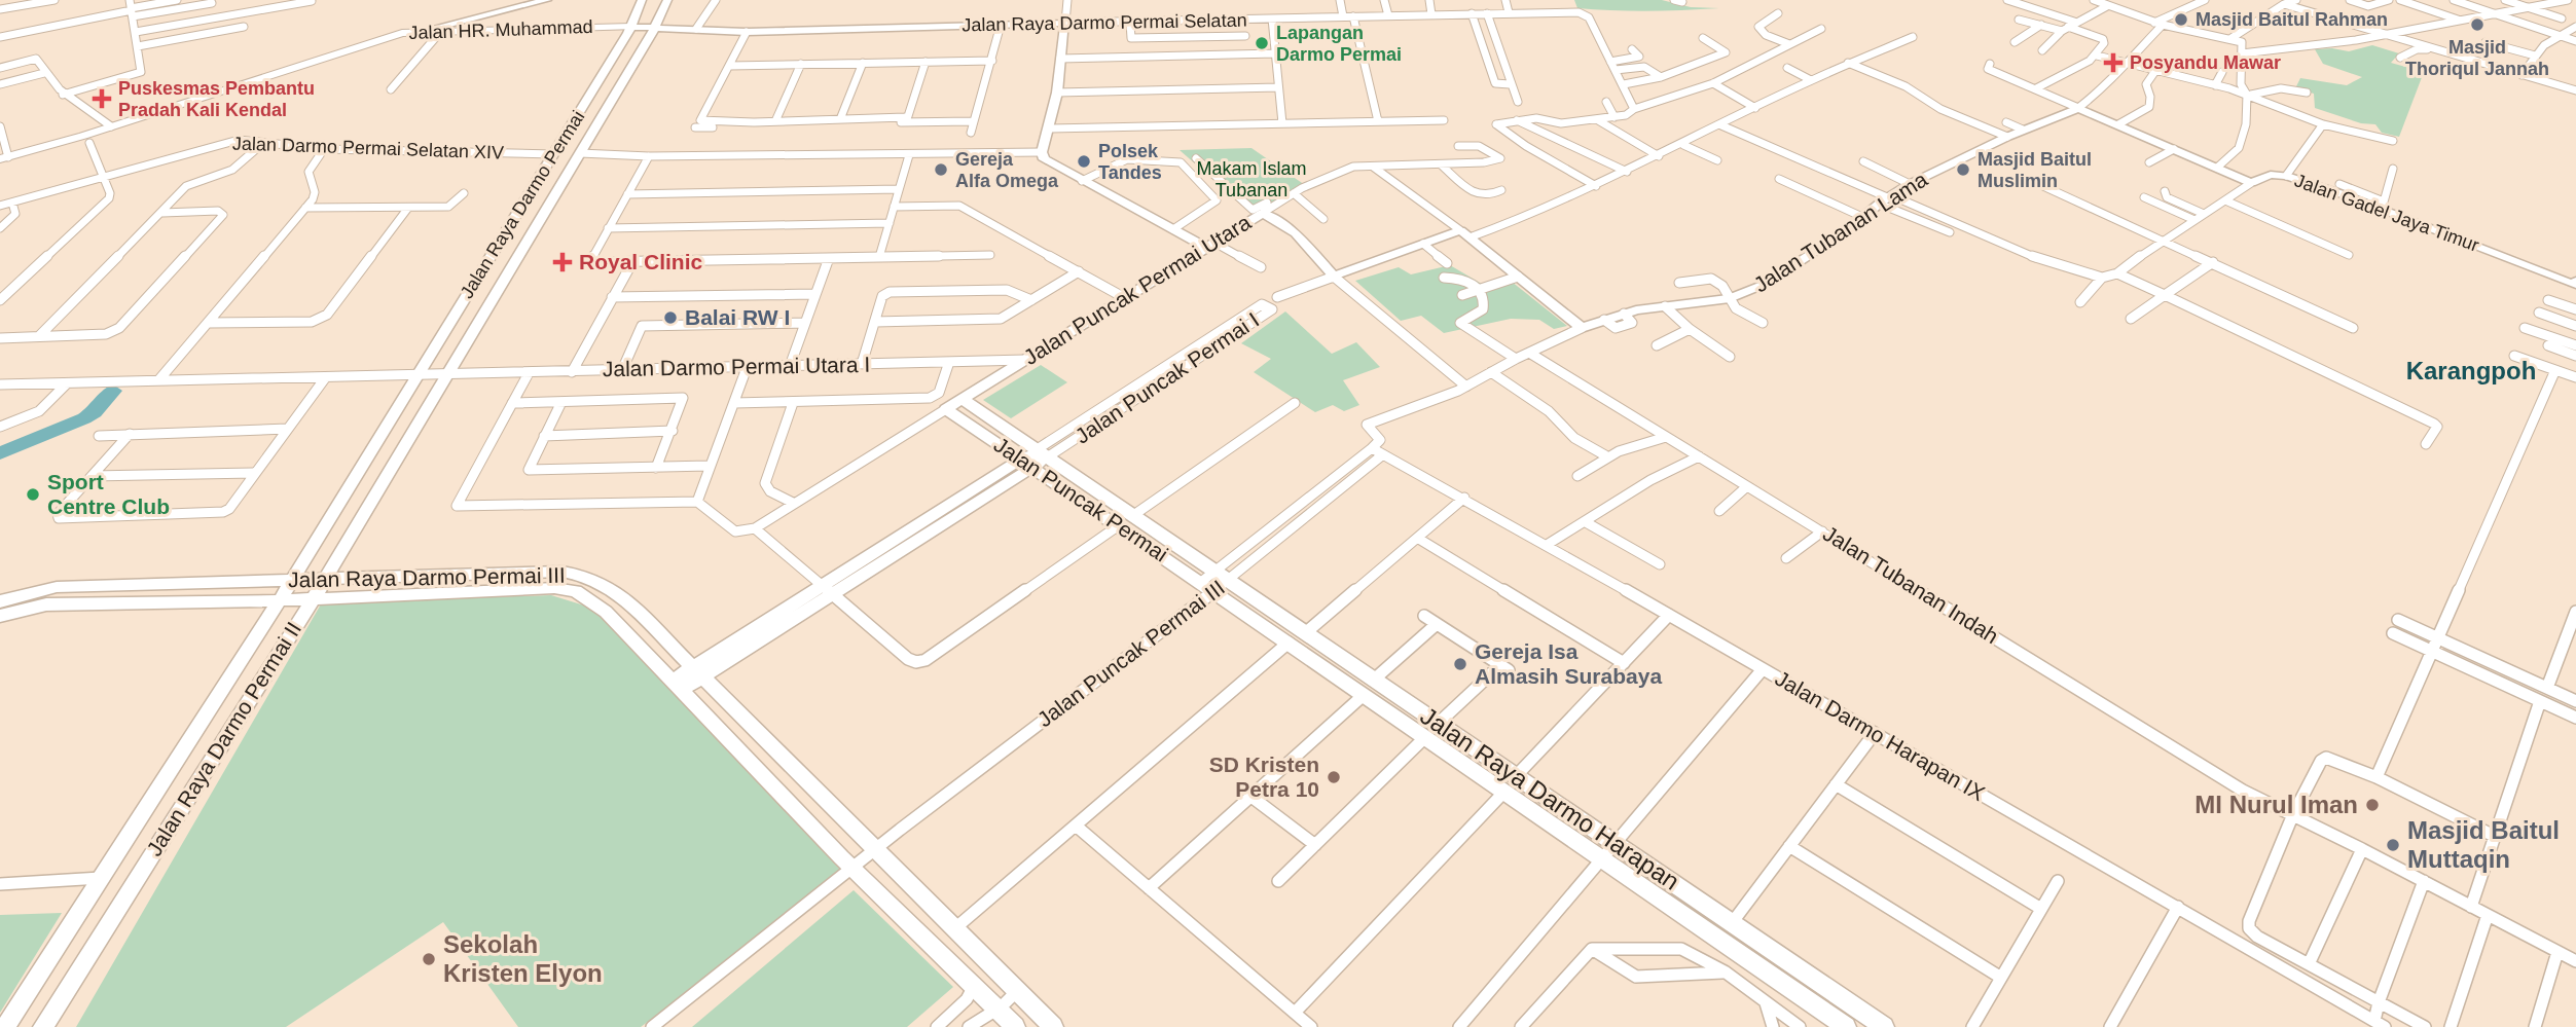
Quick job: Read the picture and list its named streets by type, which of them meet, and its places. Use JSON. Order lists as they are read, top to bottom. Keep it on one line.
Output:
{"streets":{"main road":["Jalan HR. Muhammad"],"street":["Jalan Raya Darmo Permai Selatan","Jalan Darmo Permai Selatan XIV","Jalan Raya Darmo Permai","Jalan Gadel Jaya Timur","Jalan Tubanan Lama","Jalan Puncak Permai Utara","Jalan Darmo Permai Utara I","Jalan Puncak Permai I","Jalan Puncak Permai","Jalan Raya Darmo Permai III","Jalan Tubanan Indah","Jalan Puncak Permai III","Jalan Darmo Harapan IX","Jalan Raya Darmo Permai II","Jalan Raya Darmo Harapan"]},"crossings":[["Jalan Raya Darmo Permai Selatan","Jalan Raya Darmo Permai"],["Jalan HR. Muhammad","Jalan Raya Darmo Permai"],["Jalan Darmo Permai Selatan XIV","Jalan Raya Darmo Permai"],["Jalan Raya Darmo Permai","Jalan Darmo Permai Utara I"],["Jalan Raya Darmo Permai","Jalan Raya Darmo Permai II"],["Jalan Puncak Permai Utara","Jalan Darmo Permai Utara I"],["Jalan Puncak Permai Utara","Jalan Puncak Permai"],["Jalan Darmo Permai Utara I","Jalan Raya Darmo Permai II"],["Jalan Puncak Permai I","Jalan Puncak Permai"],["Jalan Puncak Permai I","Jalan Raya Darmo Permai III"],["Jalan Puncak Permai","Jalan Puncak Permai III"],["Jalan Puncak Permai","Jalan Raya Darmo Harapan"],["Jalan Raya Darmo Permai III","Jalan Puncak Permai III"],["Jalan Raya Darmo Permai III","Jalan Raya Darmo Permai II"],["Jalan Puncak Permai III","Jalan Darmo Harapan IX"],["Jalan Puncak Permai III","Jalan Raya Darmo Harapan"]],"districts":["Karangpoh"],"parks":["Makam Islam Tubanan"],"places":{"other":["Masjid Baitul Rahman","Masjid Thoriqul Jannah","Lapangan Darmo Permai","Polsek Tandes","Gereja Alfa Omega","Masjid Baitul Muslimin","Balai RW I","Sport Centre Club","Gereja Isa Almasih Surabaya","SD Kristen Petra 10","MI Nurul Iman","Masjid Baitul Muttaqin","Sekolah Kristen Elyon"],"health":["Posyandu Mawar","Puskesmas Pembantu Pradah Kali Kendal","Royal Clinic"]}}
